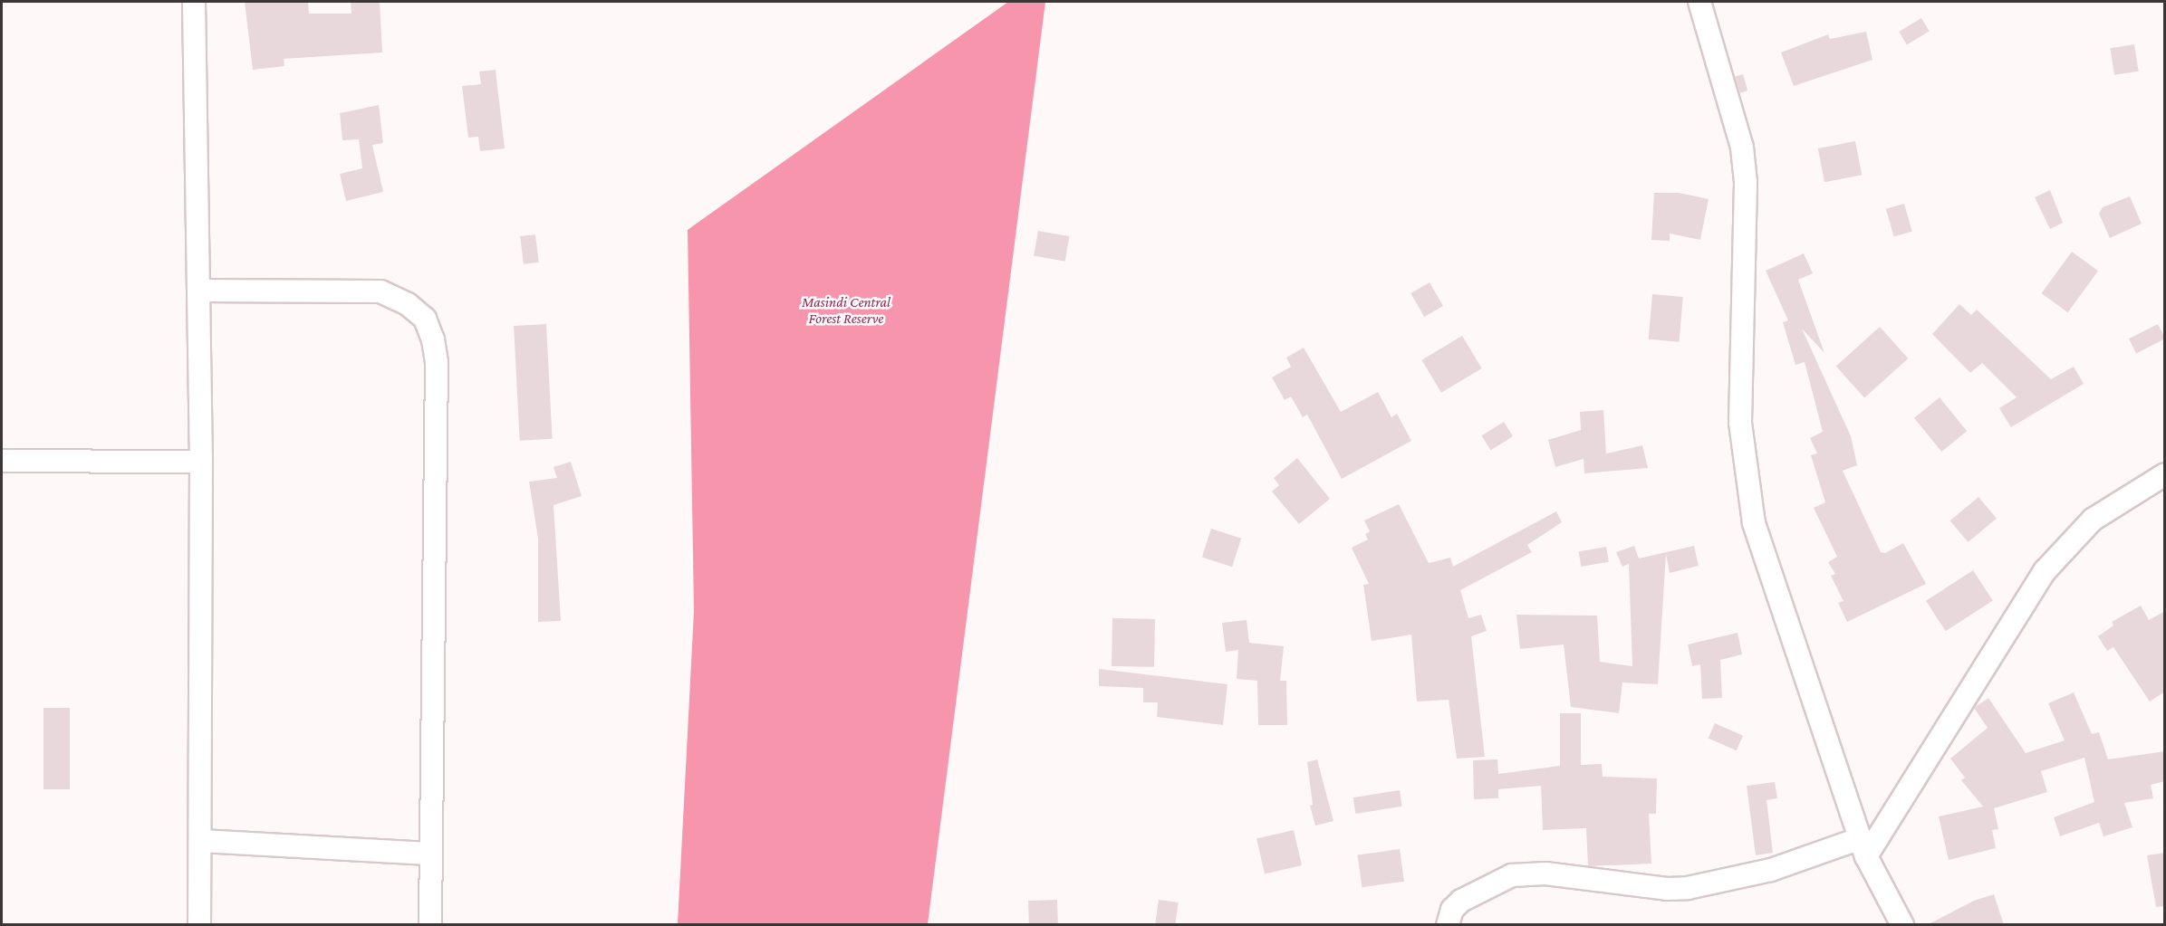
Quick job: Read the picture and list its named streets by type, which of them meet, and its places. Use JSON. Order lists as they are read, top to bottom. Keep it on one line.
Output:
{"parks":["Masindi Central Forest Reserve"]}
